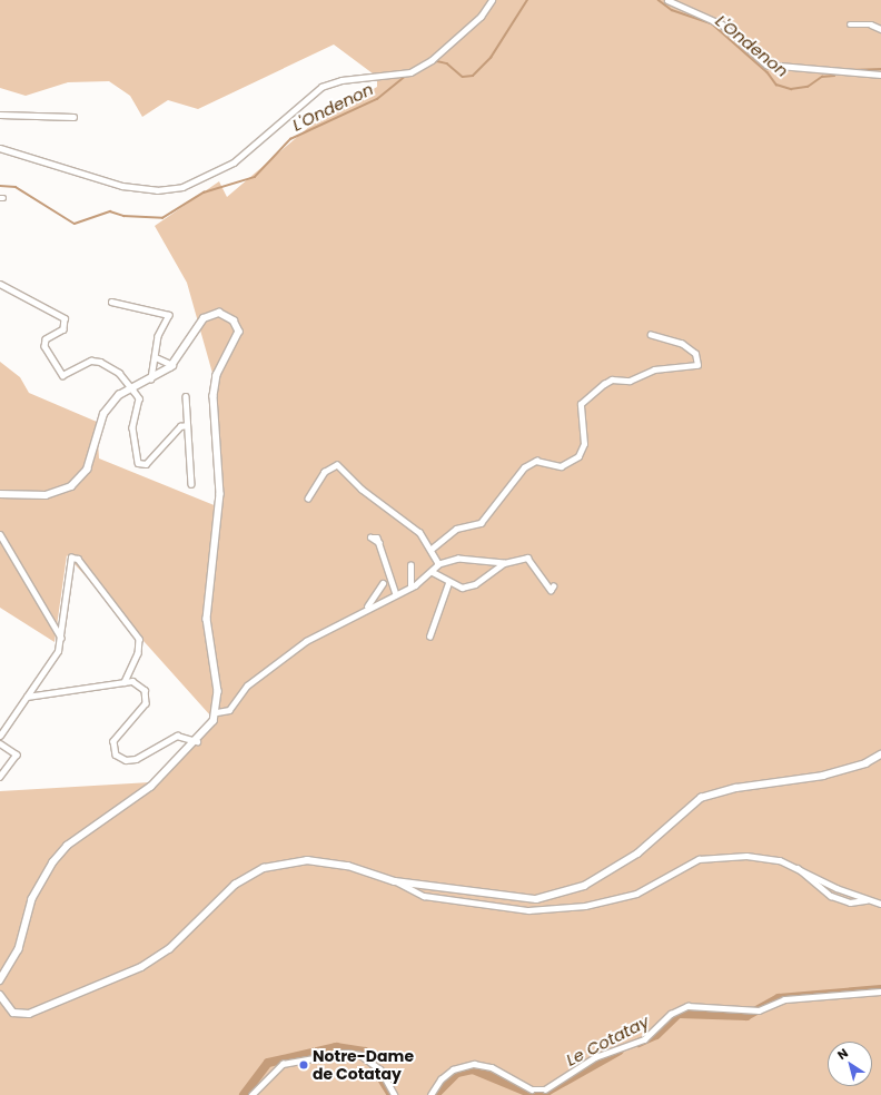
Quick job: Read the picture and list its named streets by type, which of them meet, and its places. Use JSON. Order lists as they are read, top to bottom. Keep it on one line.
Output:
{"water":["L'Ondenon","Le Cotatay"],"places":["Notre-Dame de Cotatay"],"north":"top left"}
